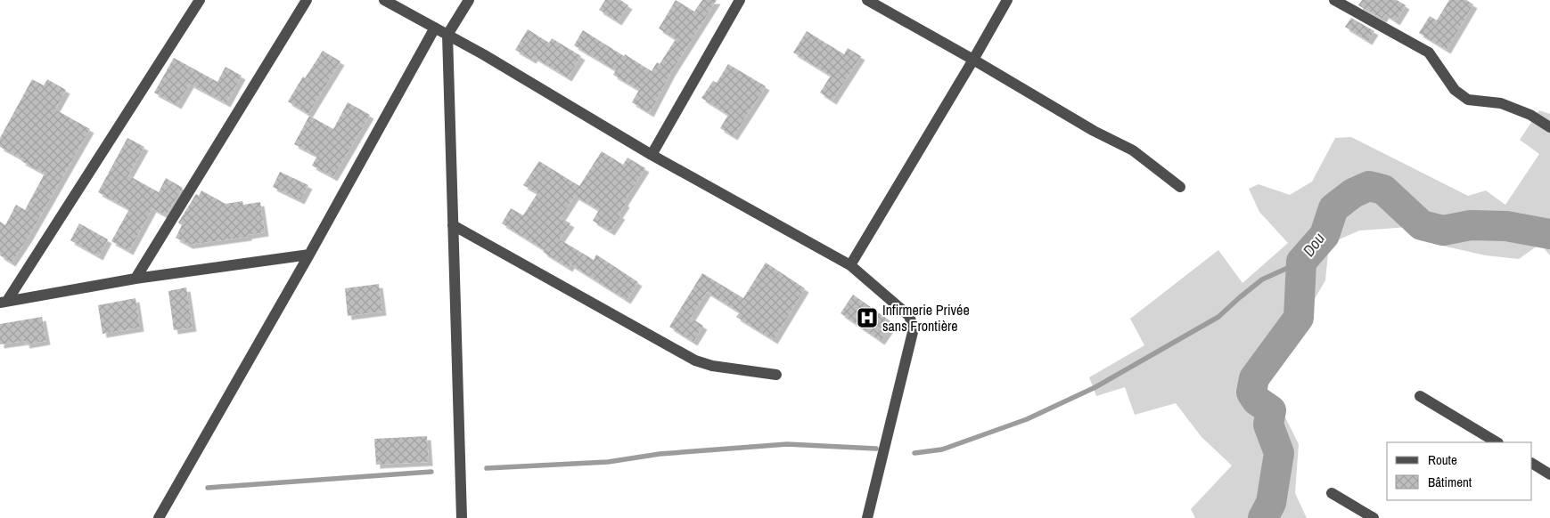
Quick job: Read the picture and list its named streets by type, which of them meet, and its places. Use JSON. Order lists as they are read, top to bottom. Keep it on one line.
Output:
{"water":["Dou"],"places":{"hospital":["Infirmerie Privée sans Frontière"]},"legend":["Route","Bâtiment"]}
